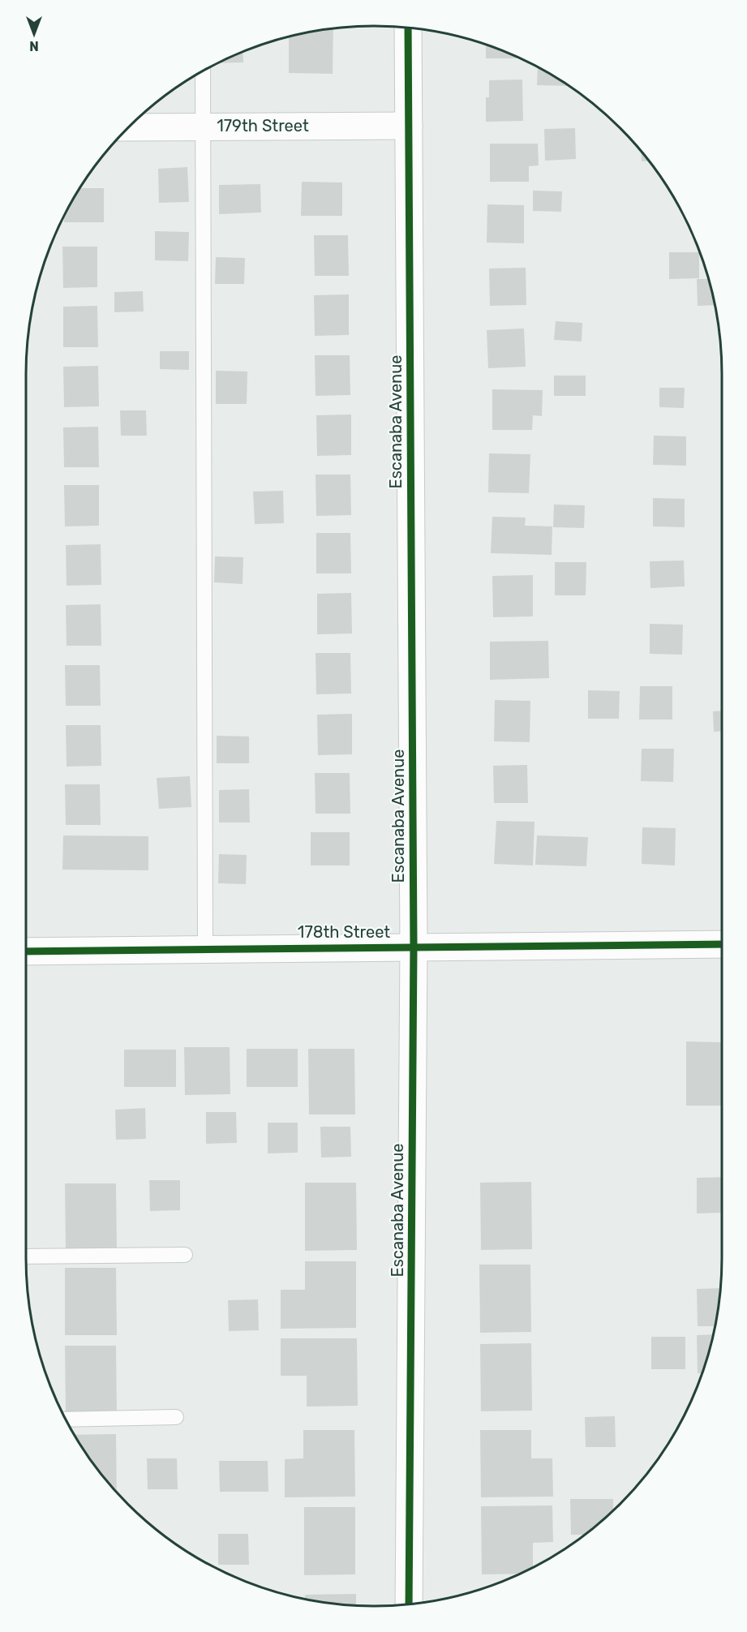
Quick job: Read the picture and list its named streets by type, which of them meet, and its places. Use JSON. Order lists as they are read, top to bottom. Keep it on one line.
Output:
{"streets":{"street":["179th Street","Escanaba Avenue","178th Street"]},"crossings":[["179th Street","Escanaba Avenue"],["Escanaba Avenue","178th Street"]],"north":"bottom"}
